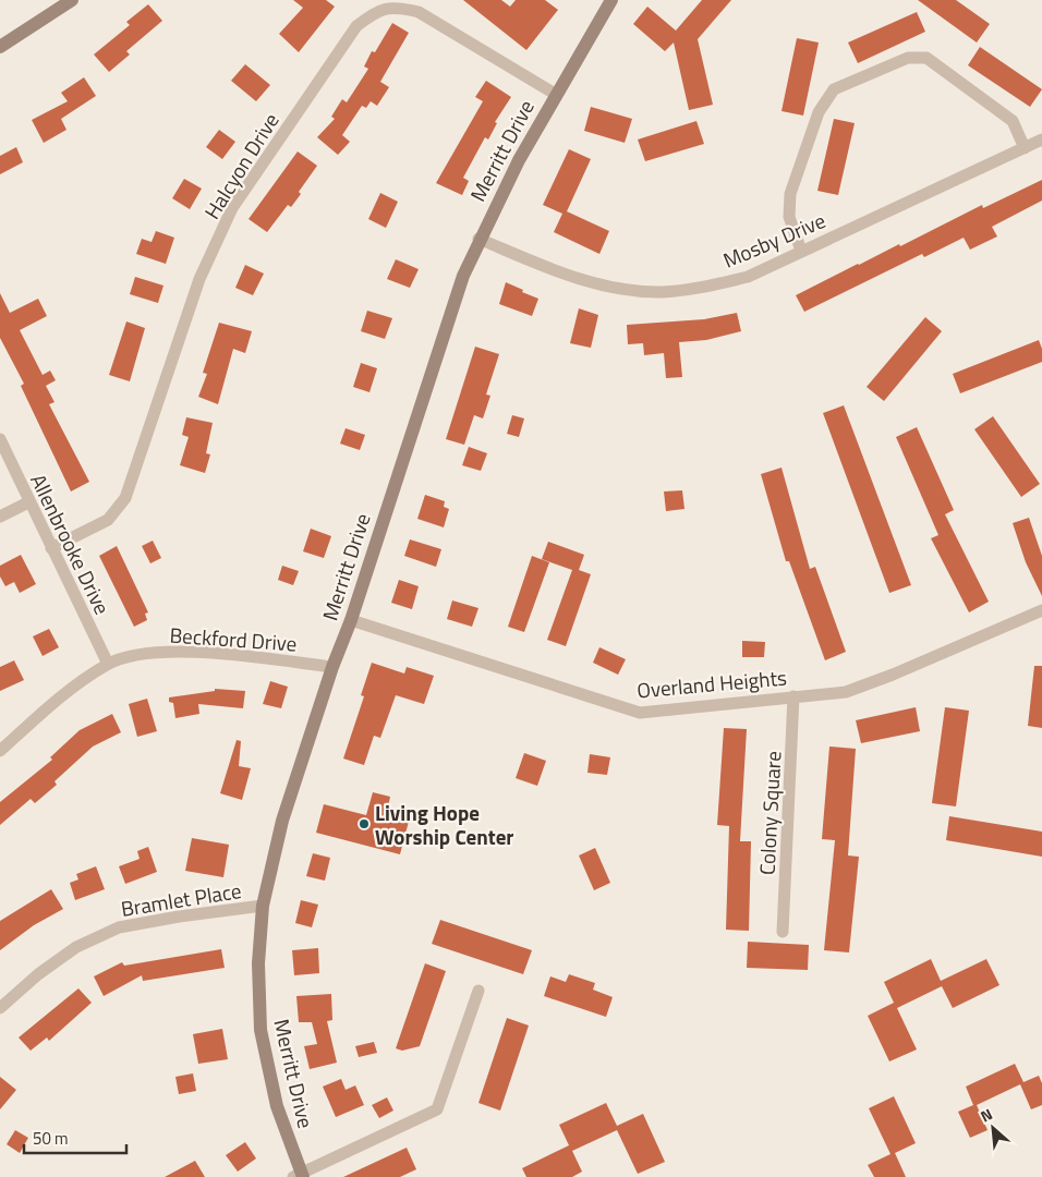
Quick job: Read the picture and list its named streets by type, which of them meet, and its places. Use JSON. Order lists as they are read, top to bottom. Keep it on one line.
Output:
{"streets":{"main road":["Merritt Drive"],"street":["Halcyon Drive","Mosby Drive","Allenbrooke Drive","Beckford Drive","Overland Heights","Colony Square","Bramlet Place"]},"crossings":[["Merritt Drive","Halcyon Drive"],["Merritt Drive","Mosby Drive"],["Merritt Drive","Beckford Drive"],["Merritt Drive","Overland Heights"],["Merritt Drive","Bramlet Place"],["Halcyon Drive","Allenbrooke Drive"],["Allenbrooke Drive","Beckford Drive"],["Overland Heights","Colony Square"]],"places":["Living Hope Worship Center"],"scale_bar":"50 m","north":"top left"}
